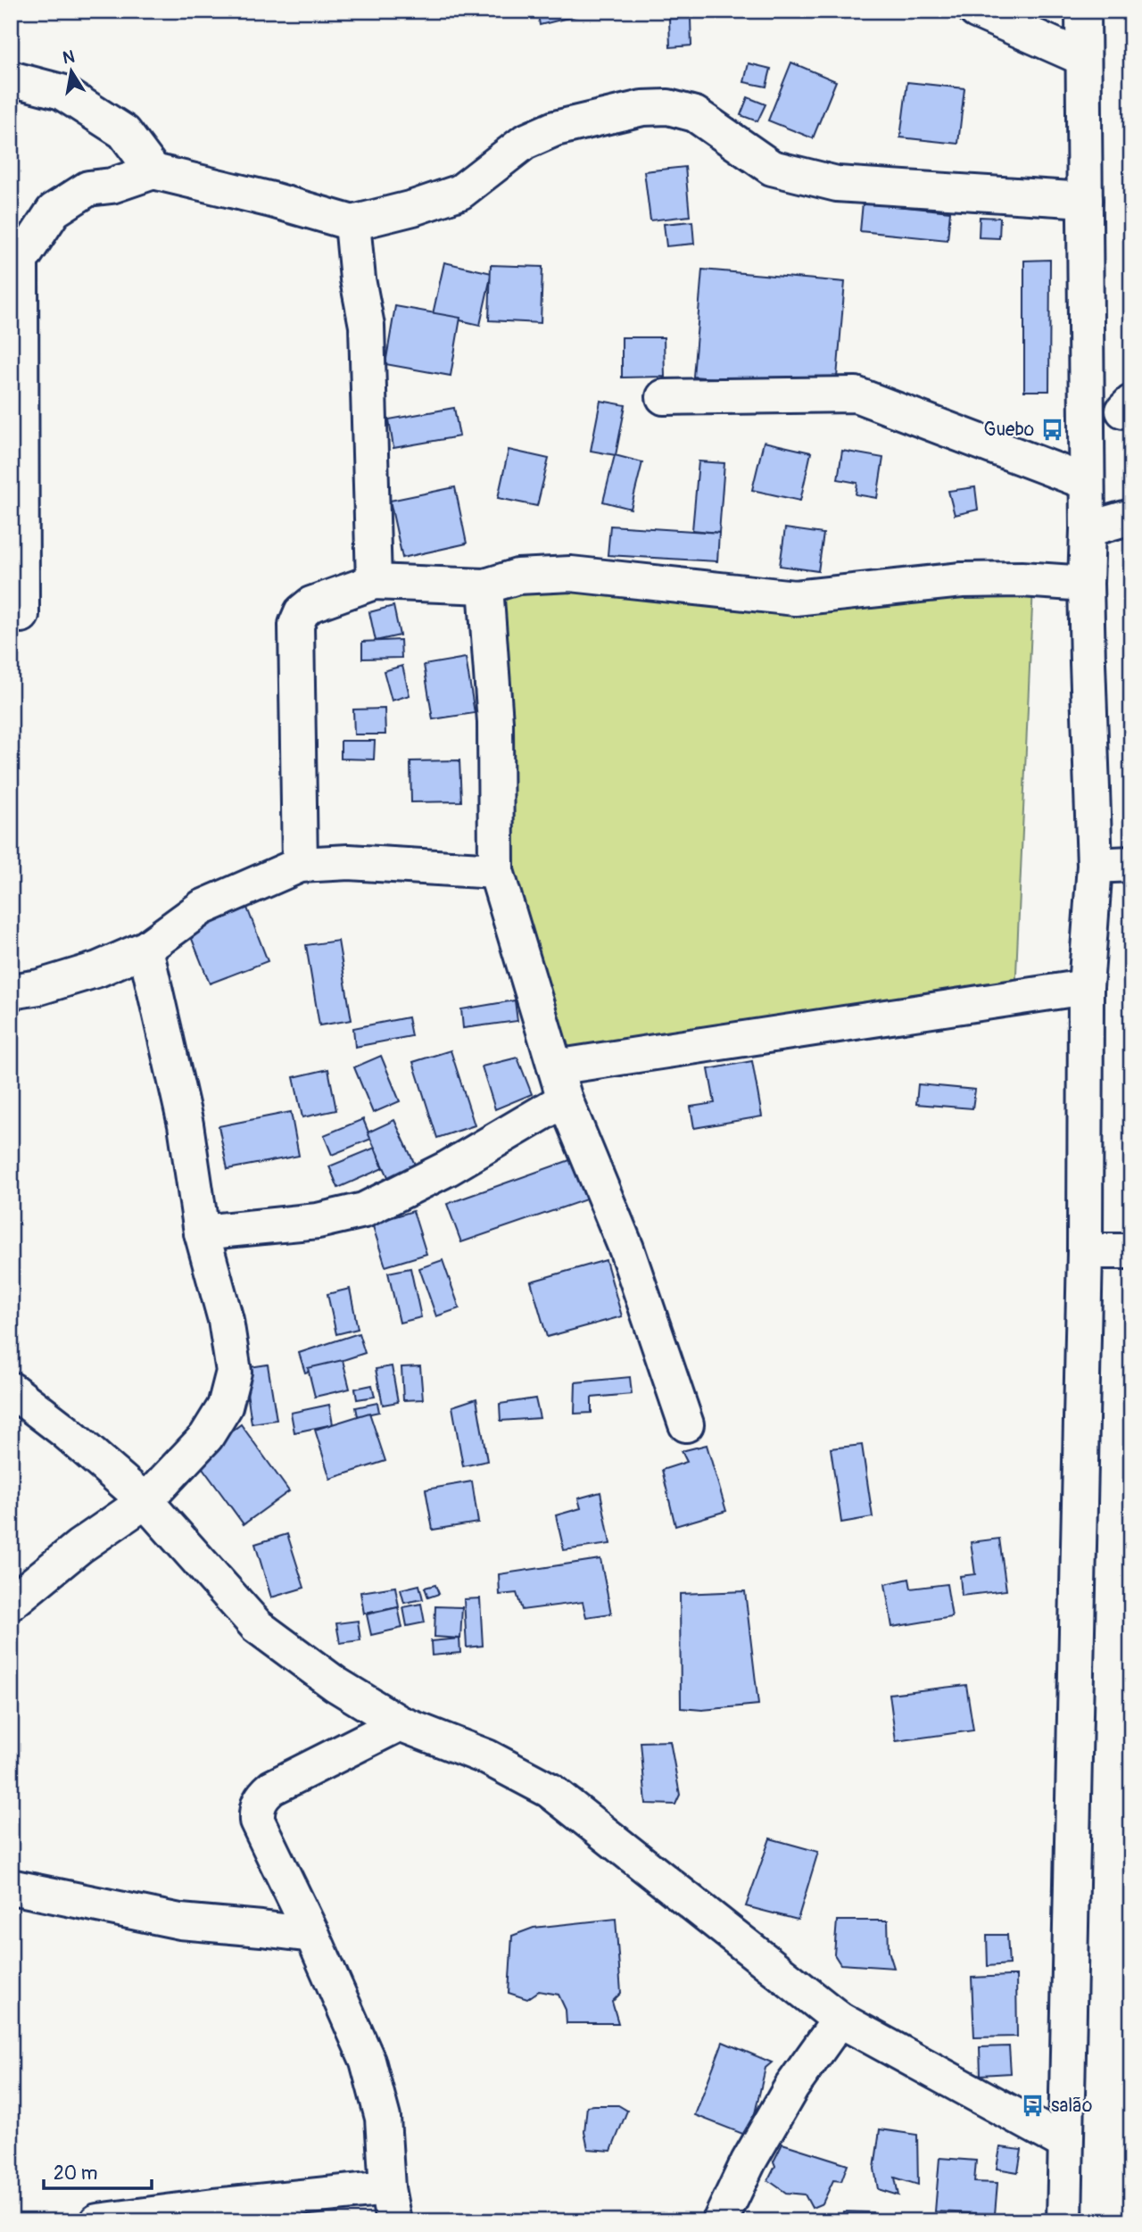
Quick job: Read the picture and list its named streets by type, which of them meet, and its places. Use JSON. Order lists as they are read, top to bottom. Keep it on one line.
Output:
{"places":{"bus stop":["Guebo","salão"]},"scale_bar":"20 m","north":"top"}
